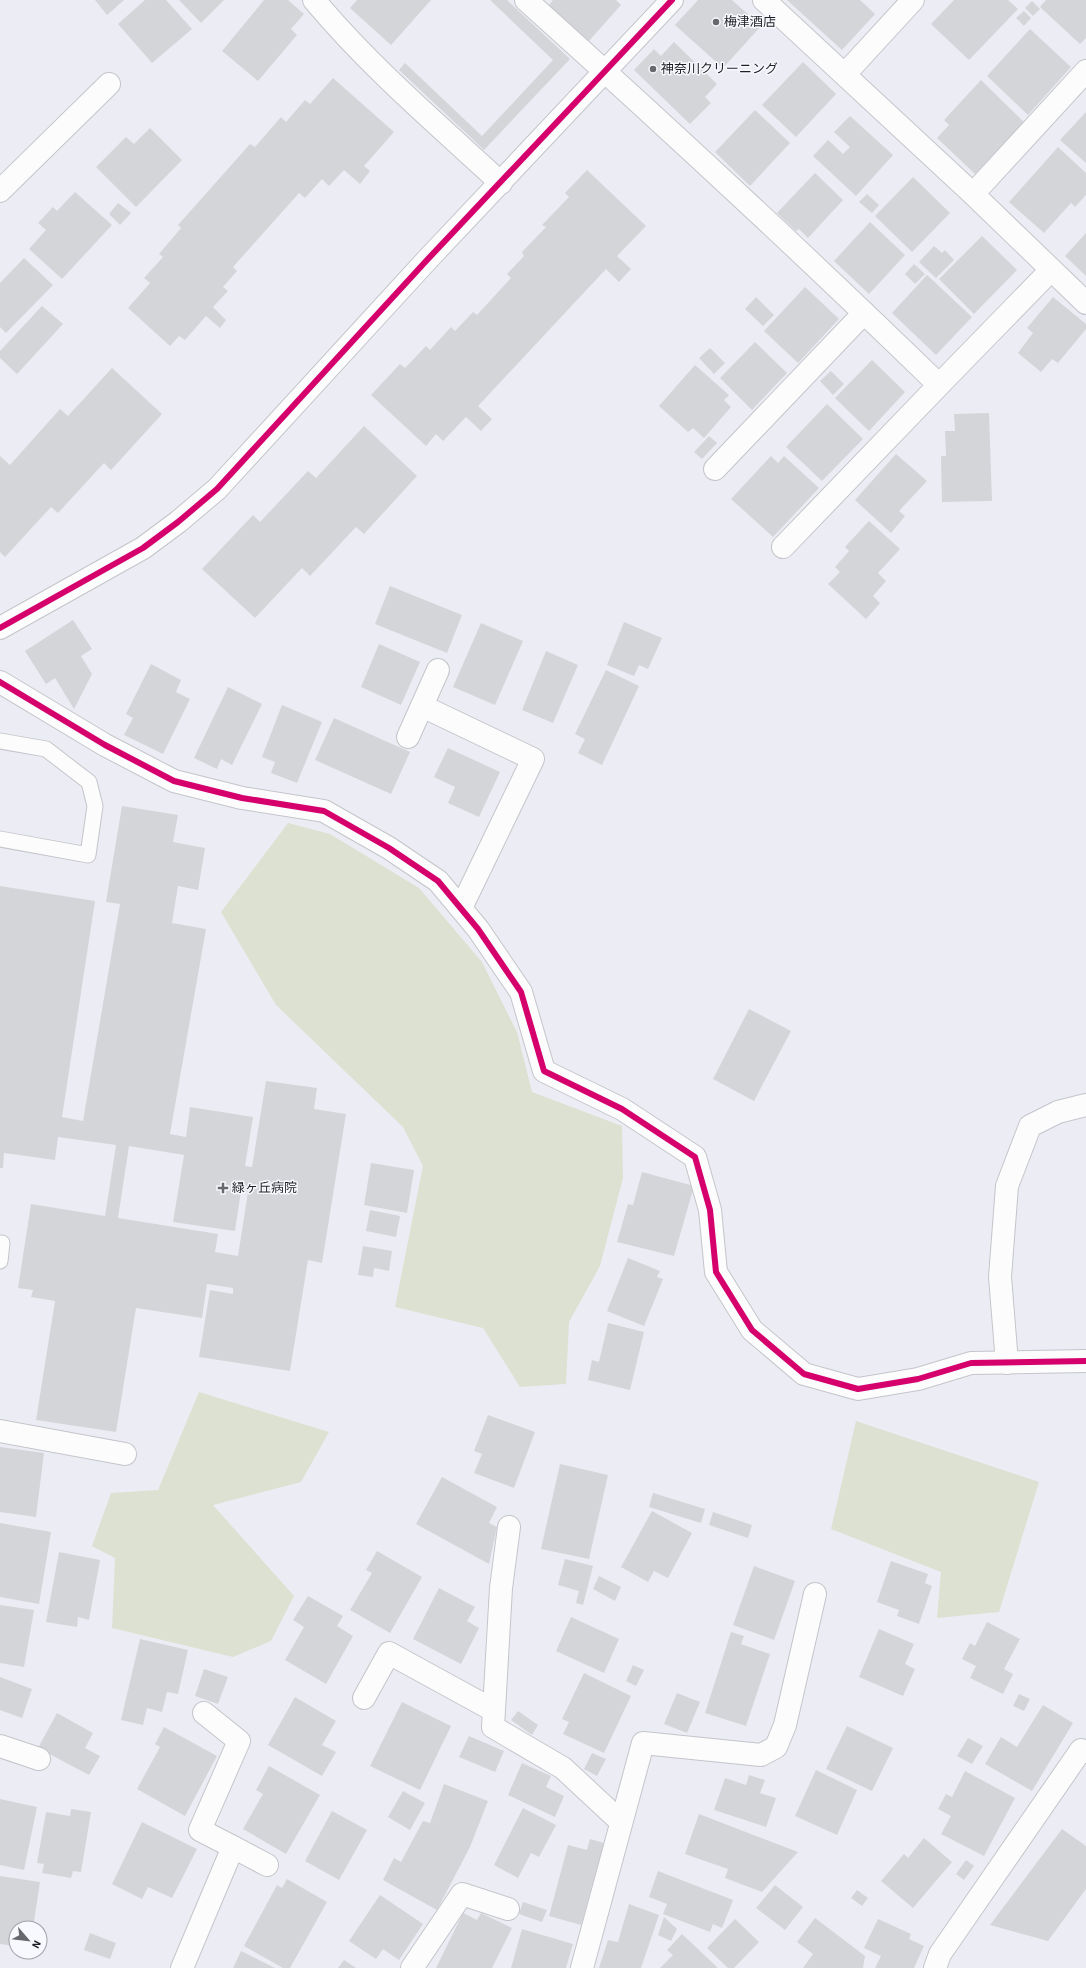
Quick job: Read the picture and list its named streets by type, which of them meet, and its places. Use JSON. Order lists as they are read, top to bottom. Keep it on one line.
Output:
{"places":{"other":["梅津酒店","神奈川クリーニング"],"health":["緑ヶ丘病院"]},"north":"bottom right"}
